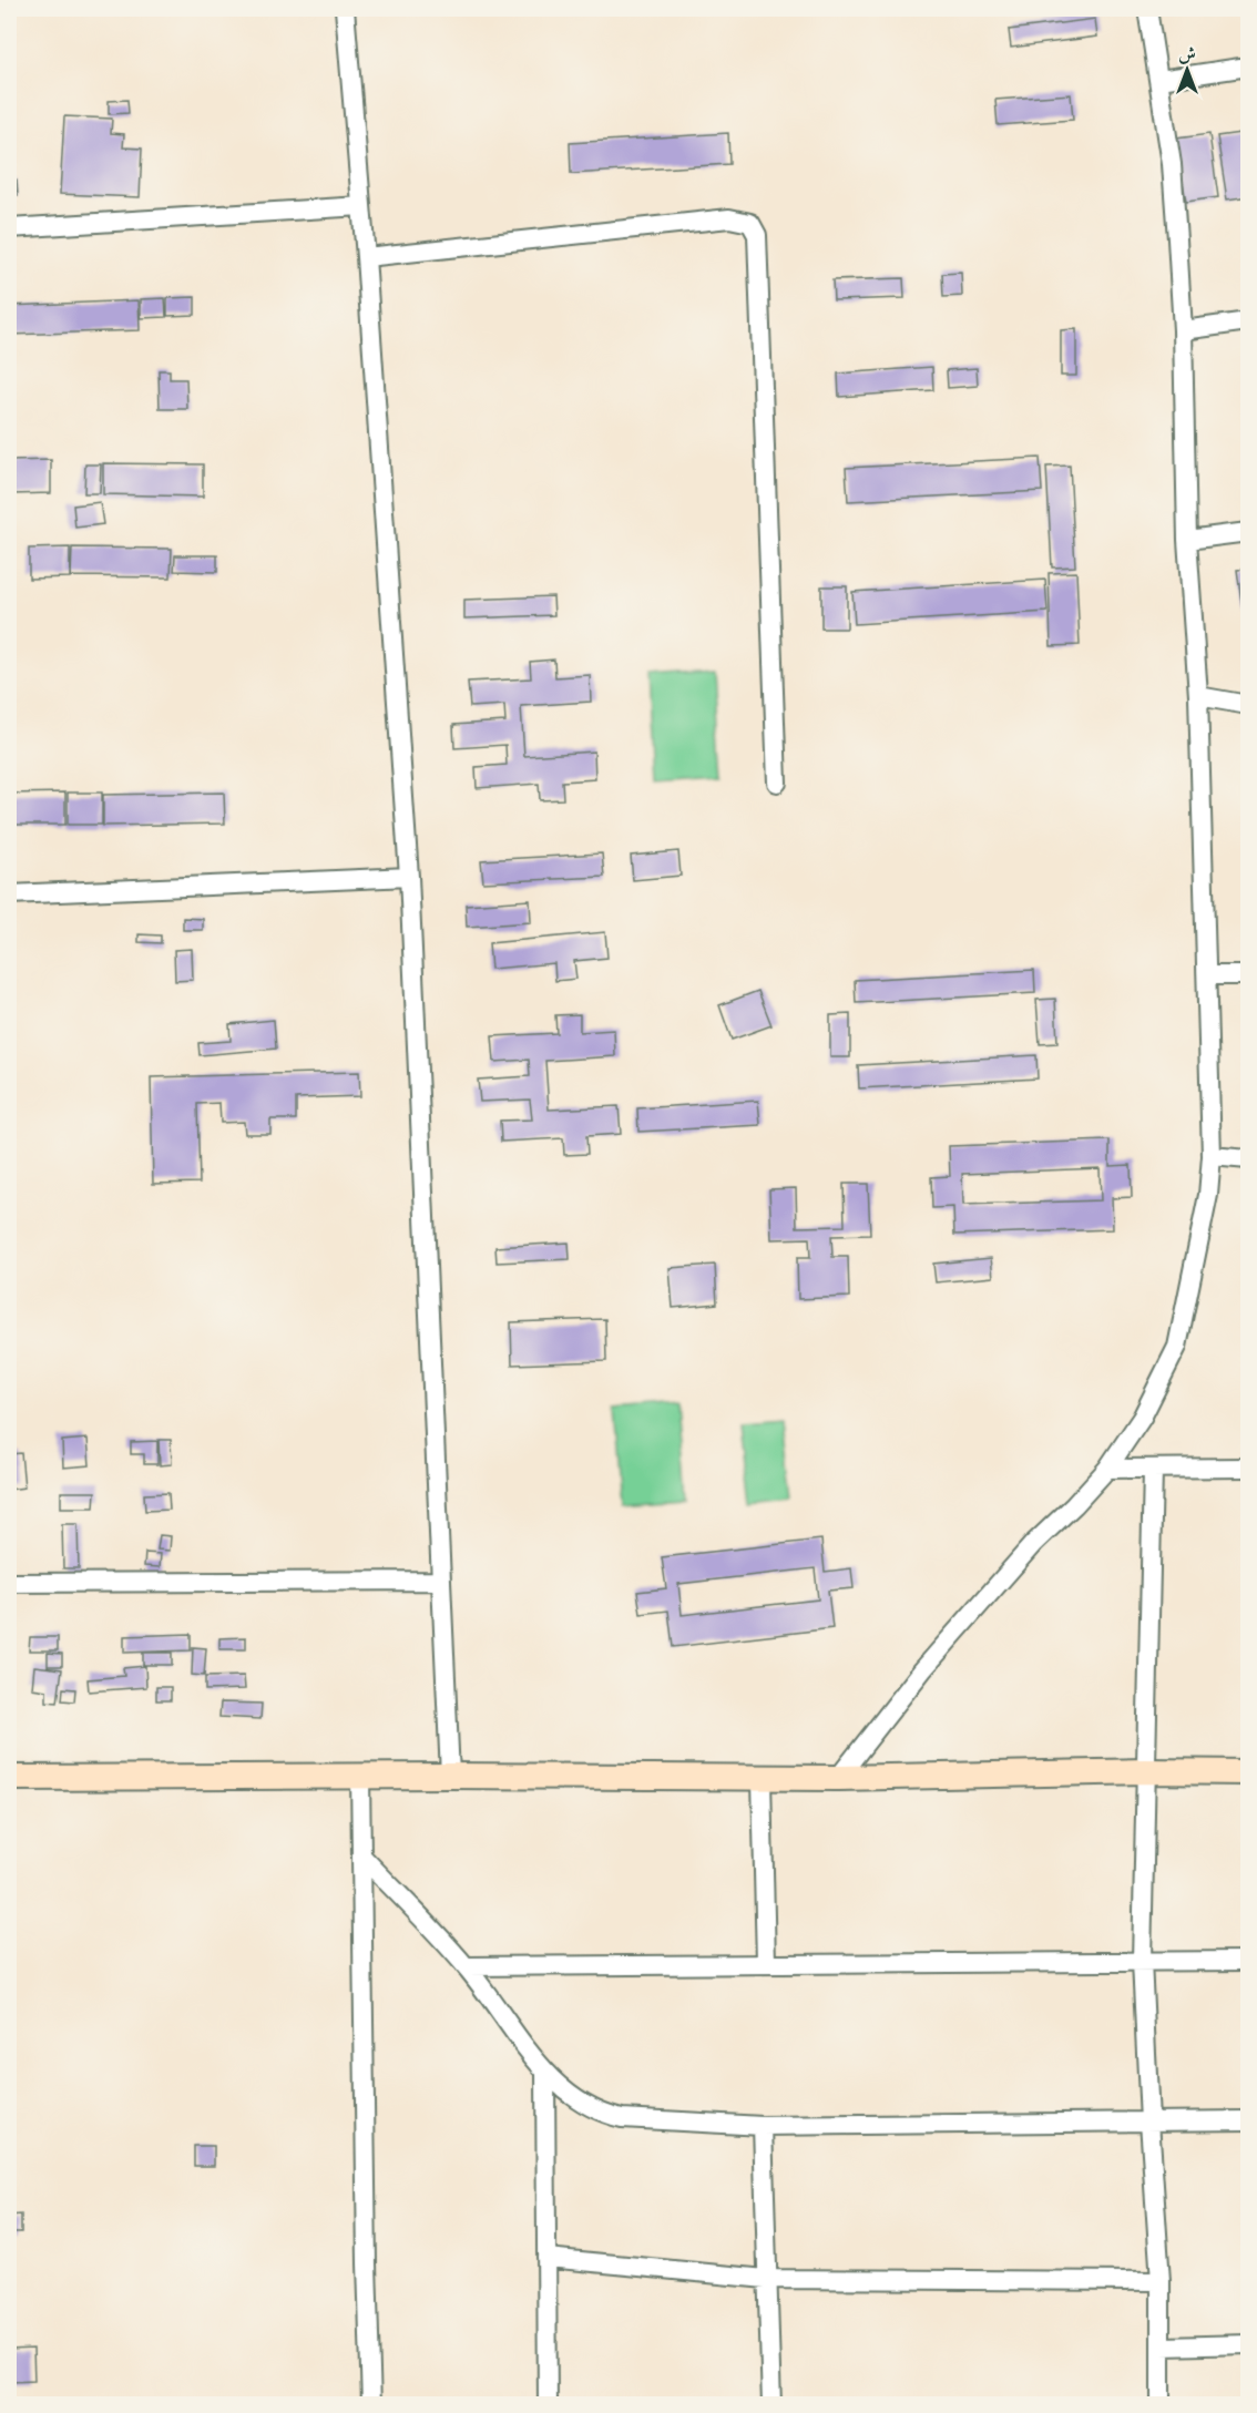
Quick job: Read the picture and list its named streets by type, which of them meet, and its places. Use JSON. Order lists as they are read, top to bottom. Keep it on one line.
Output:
{"north":"top"}
